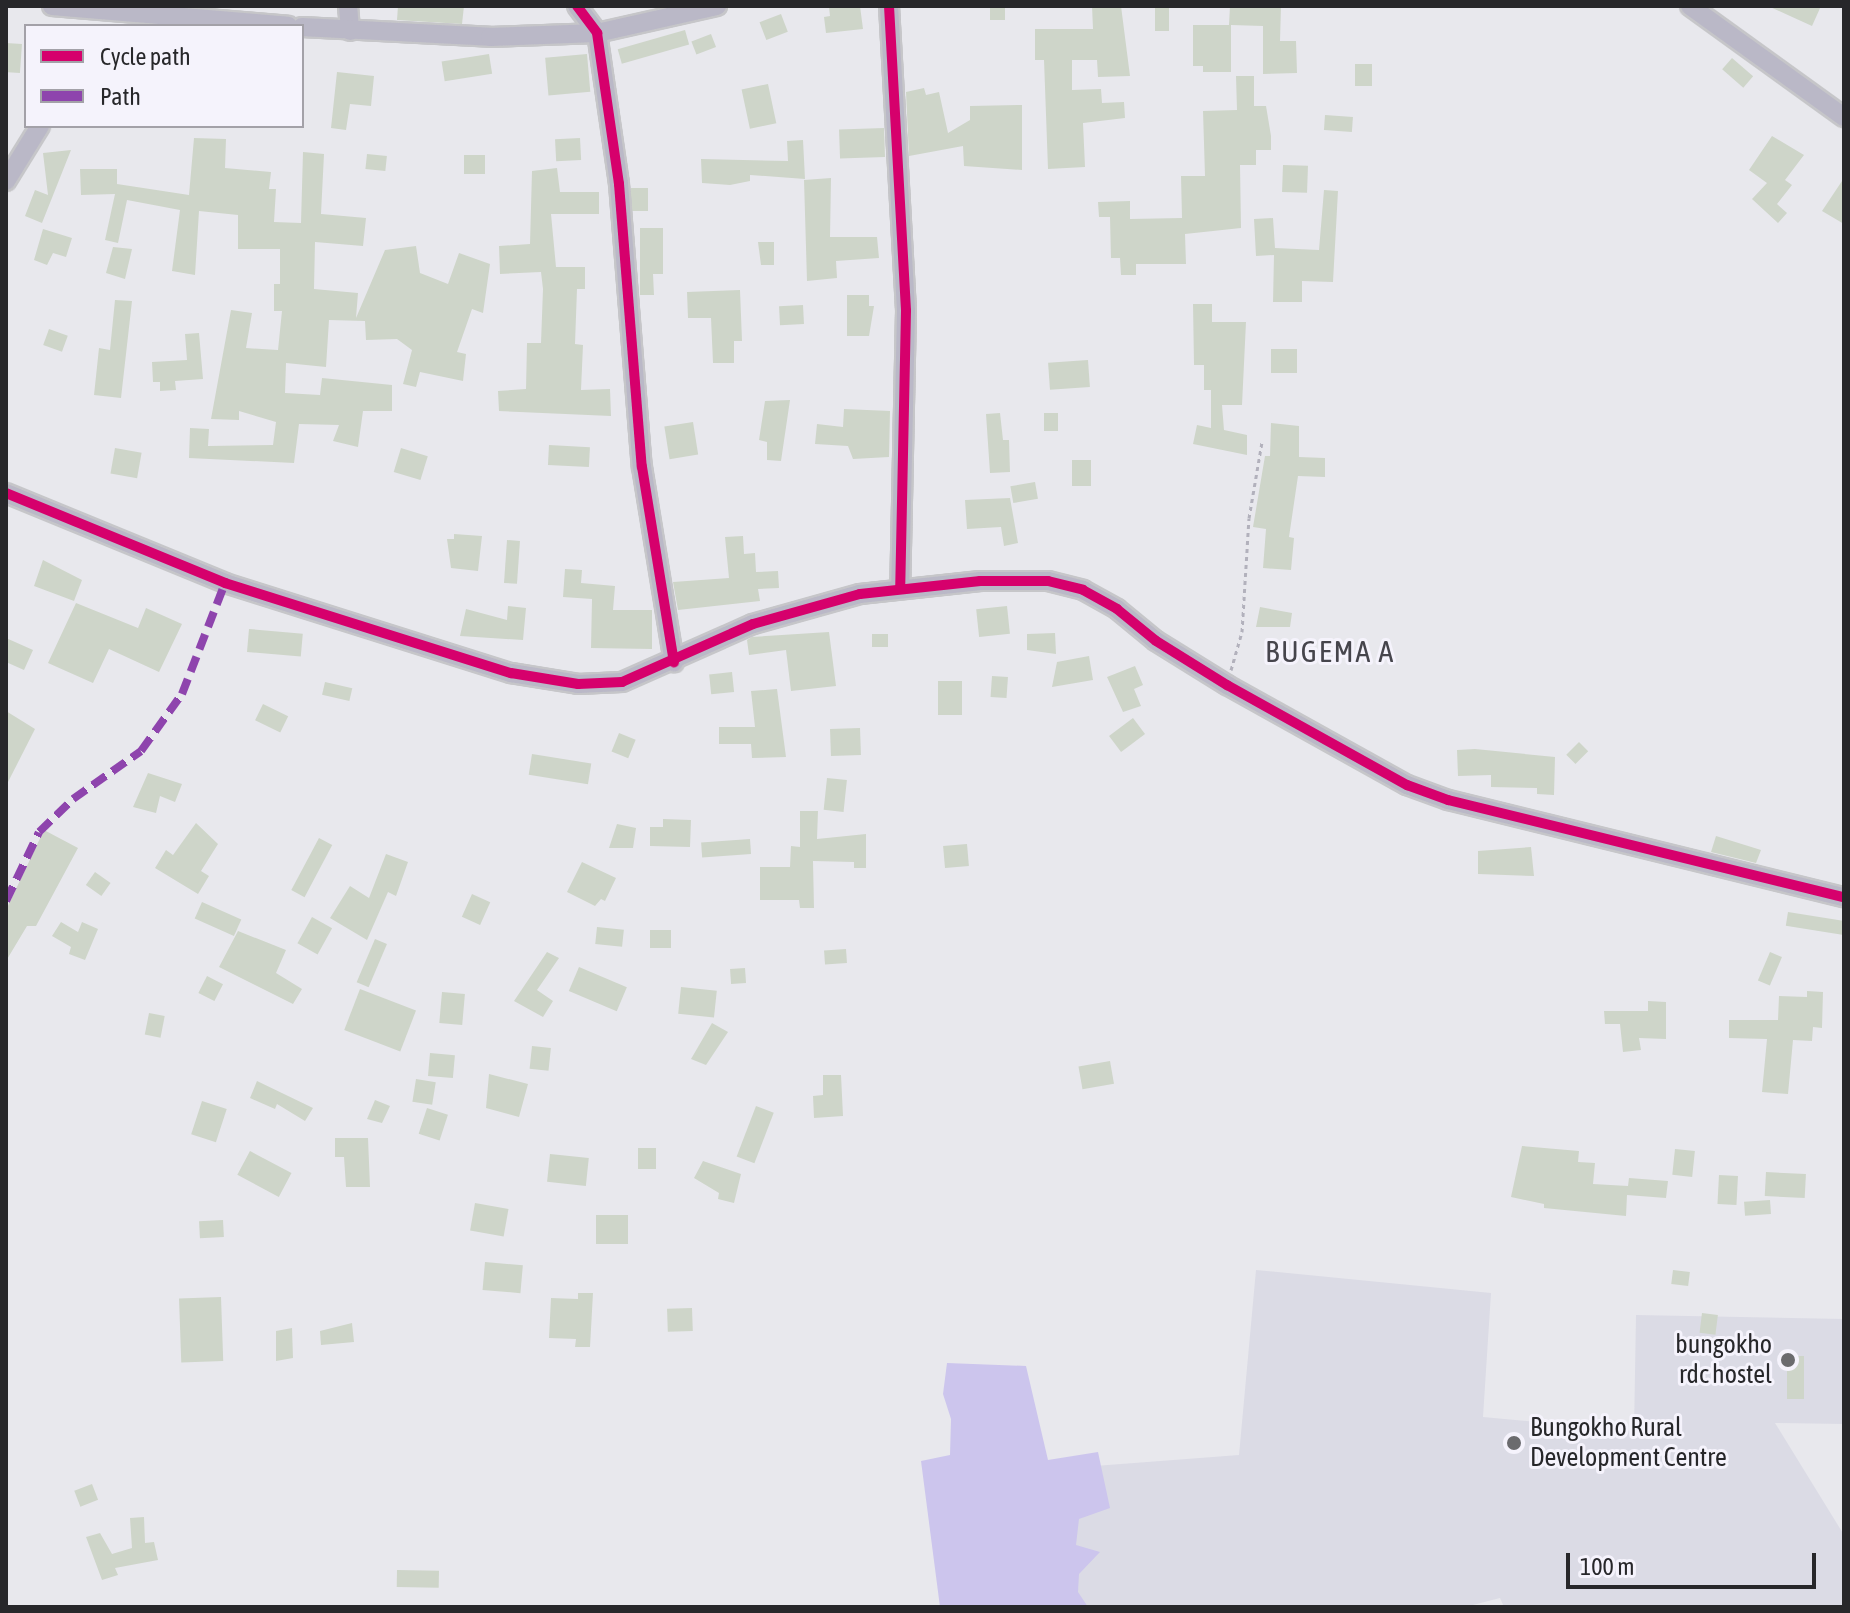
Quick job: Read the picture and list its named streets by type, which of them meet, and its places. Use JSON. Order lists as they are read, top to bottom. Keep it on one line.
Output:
{"districts":["BUGEMA A"],"places":["bungokho rdc hostel","Bungokho Rural Development Centre"],"legend":["Cycle path","Path"],"scale_bar":"100 m"}
